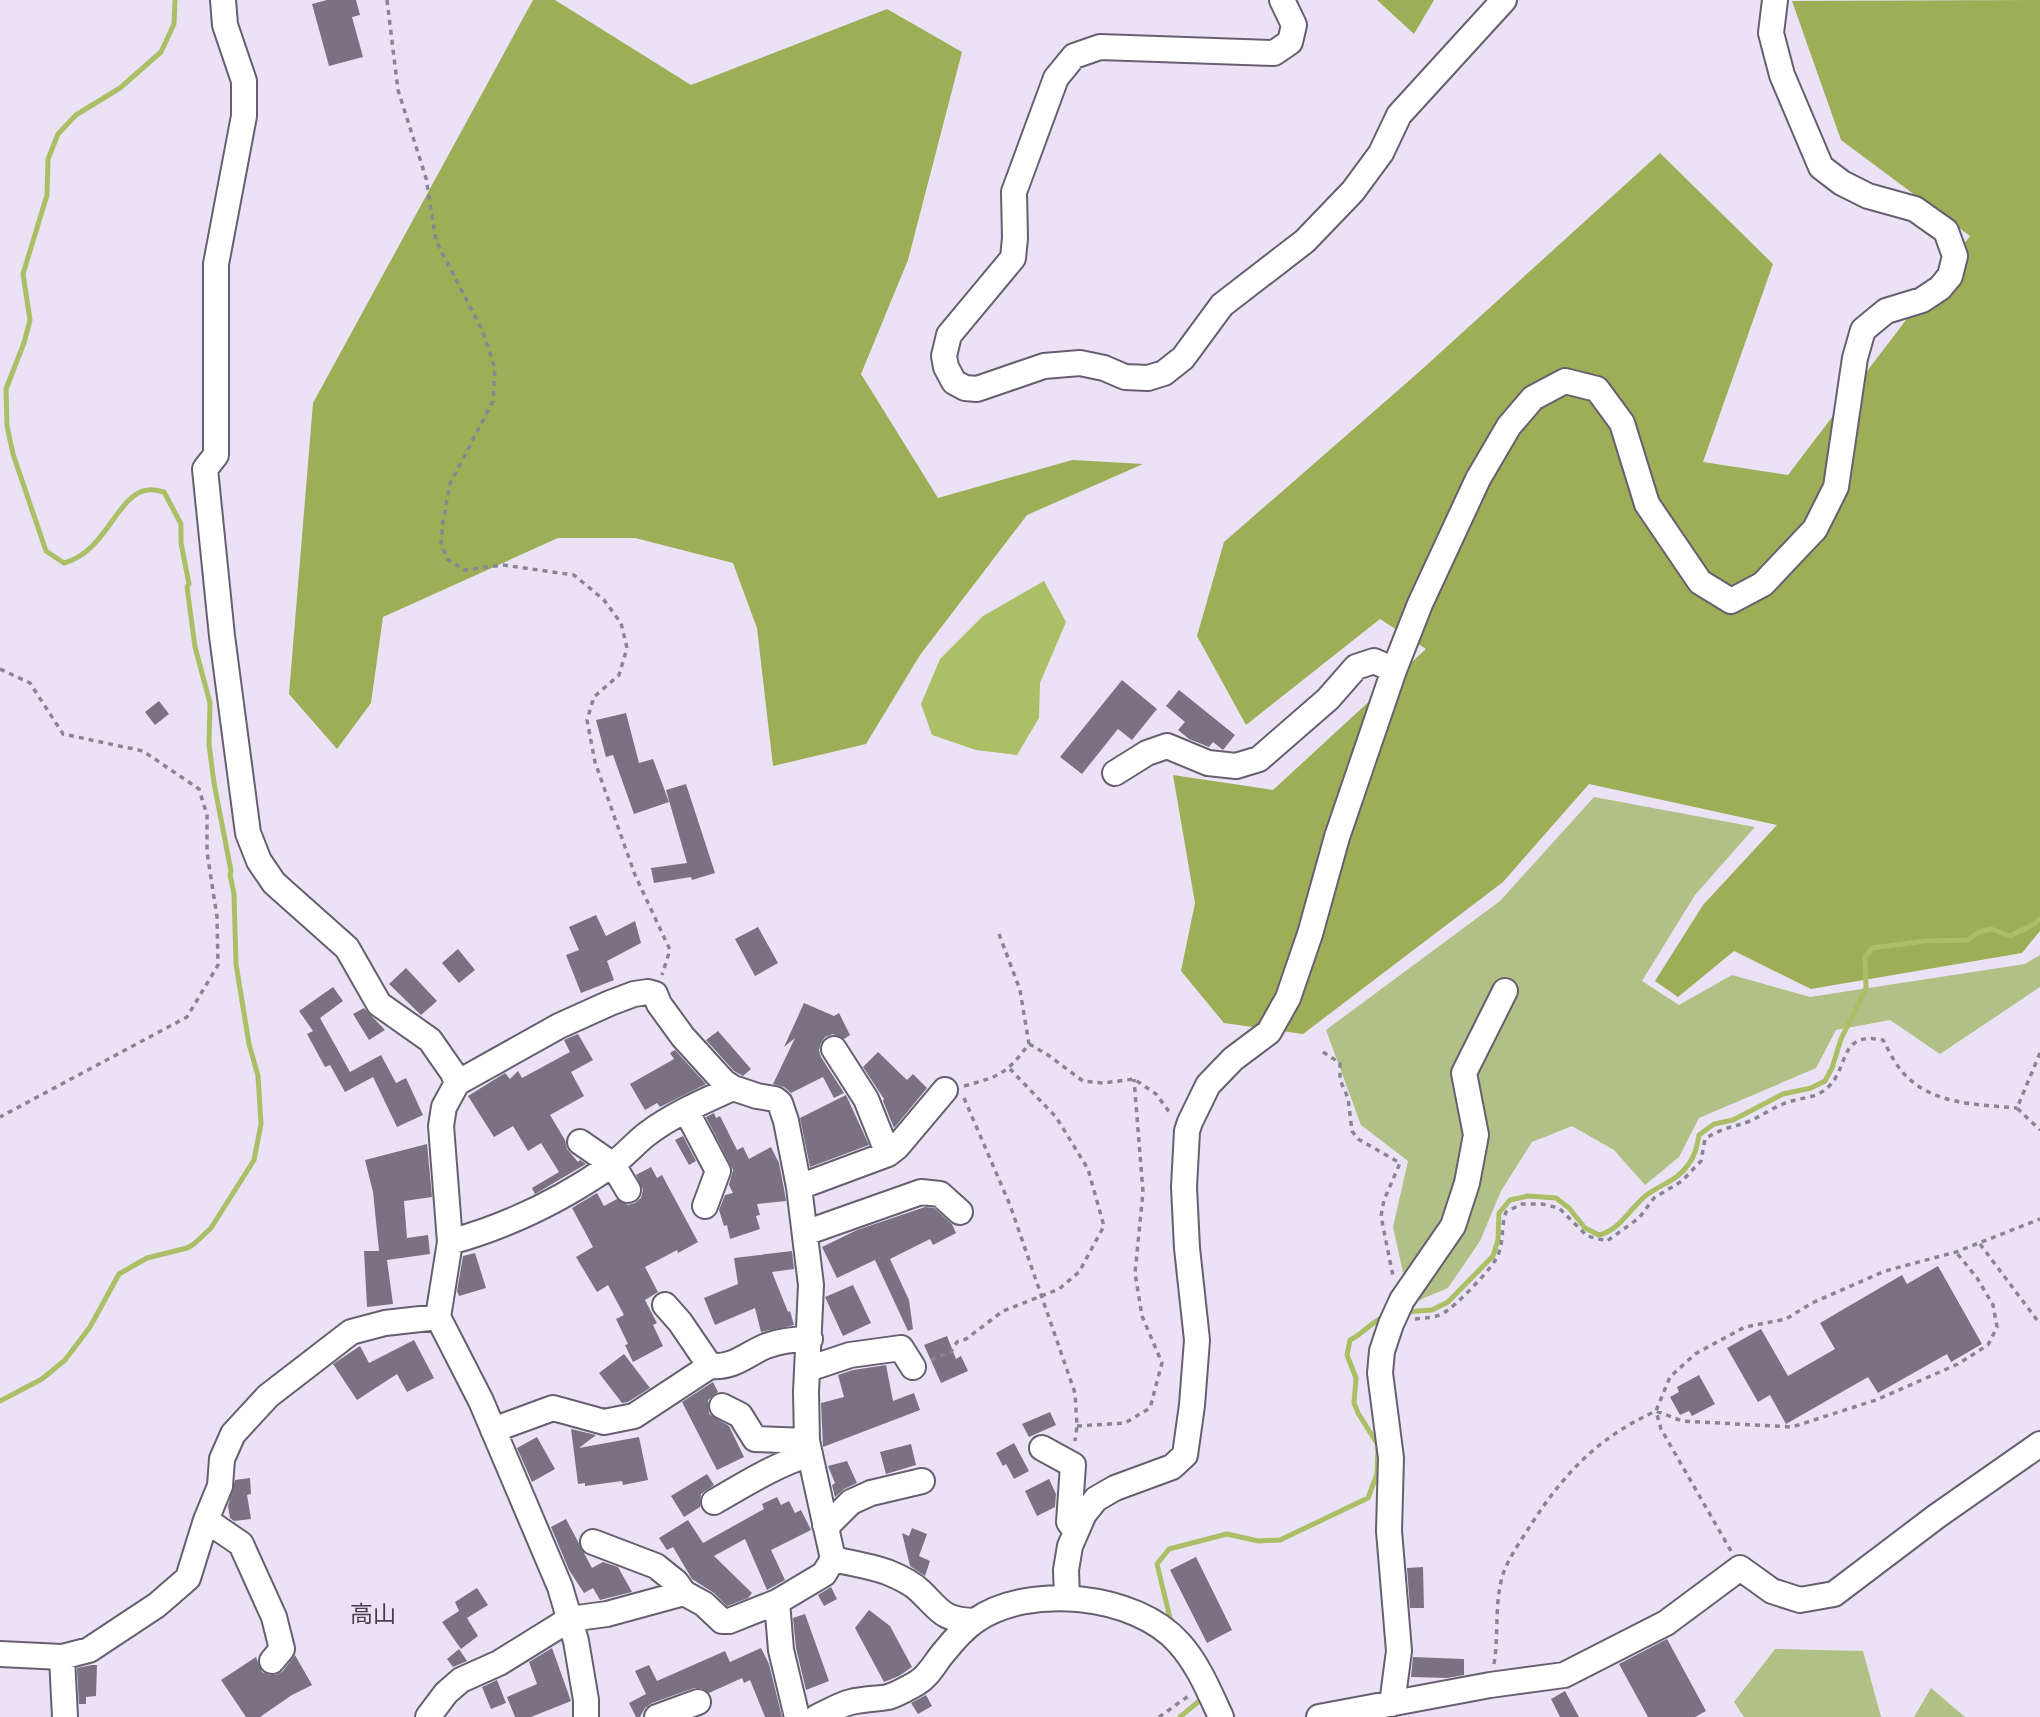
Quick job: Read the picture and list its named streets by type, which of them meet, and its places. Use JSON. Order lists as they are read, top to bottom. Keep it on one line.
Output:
{"districts":["高山"]}
